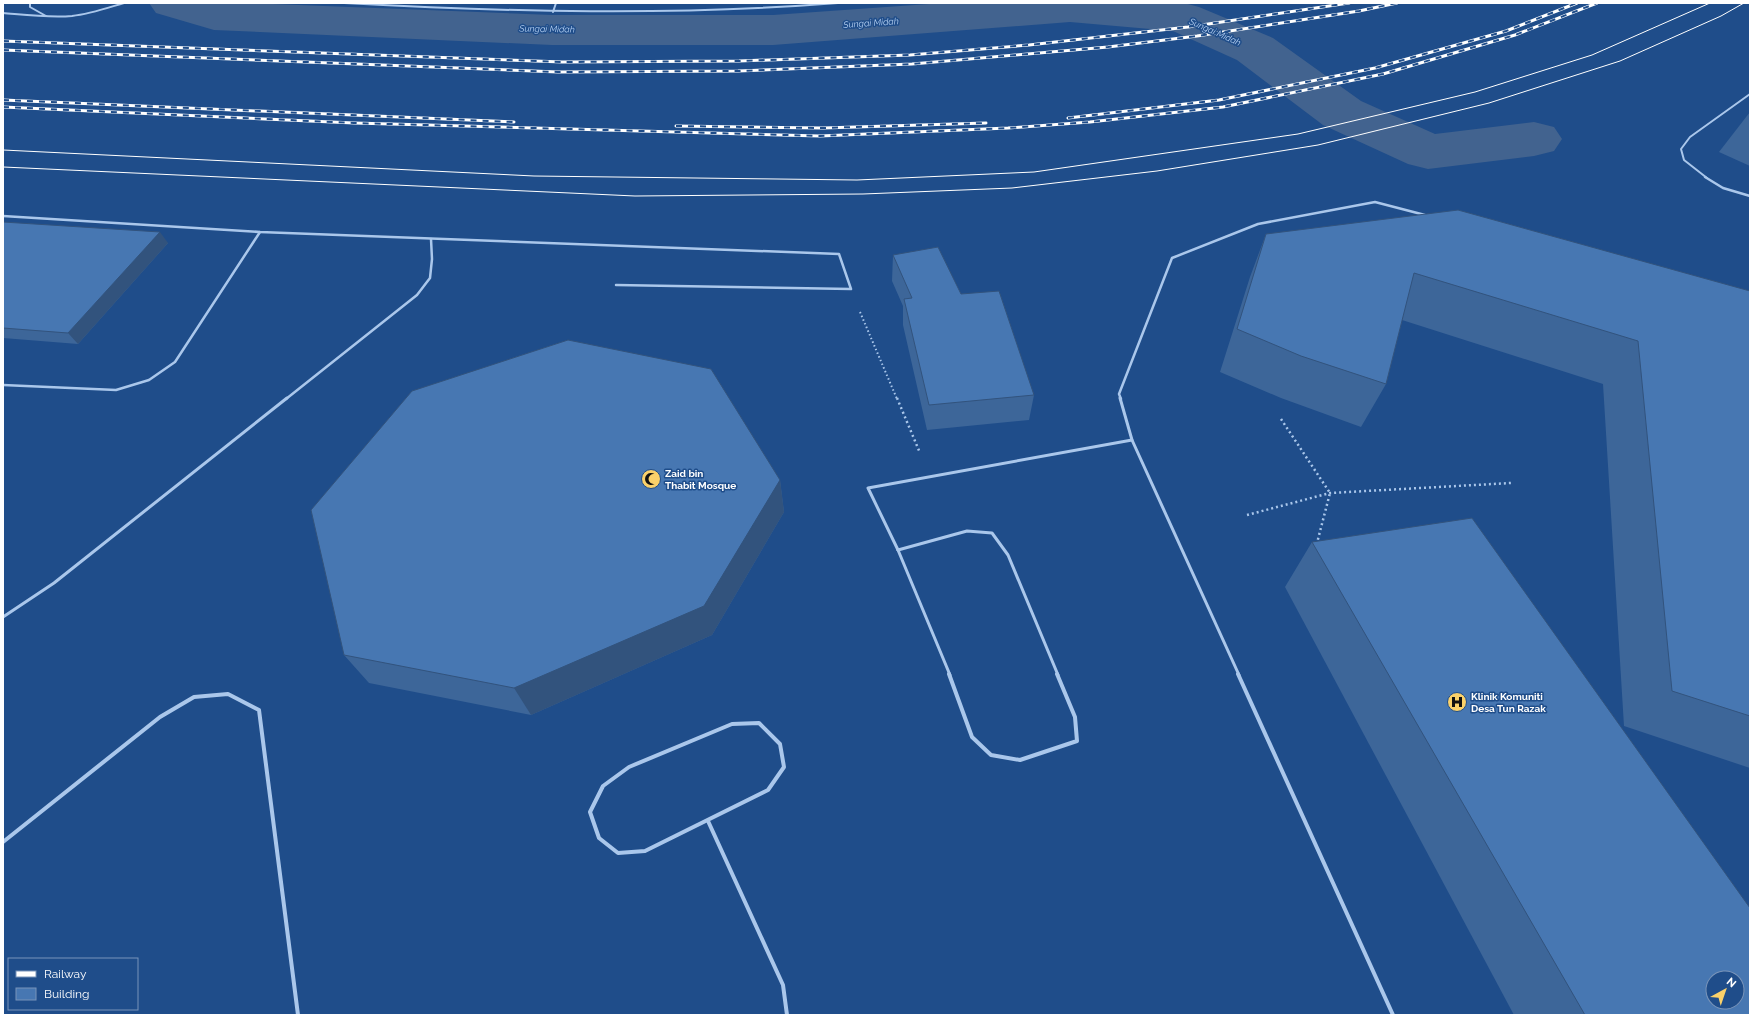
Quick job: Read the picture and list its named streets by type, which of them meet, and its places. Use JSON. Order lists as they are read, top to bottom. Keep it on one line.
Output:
{"water":["Sungai Midah"],"places":{"mosque":["Zaid bin Thabit Mosque"],"hospital":["Klinik Komuniti Desa Tun Razak"]},"legend":["Railway","Building"],"north":"top right"}
